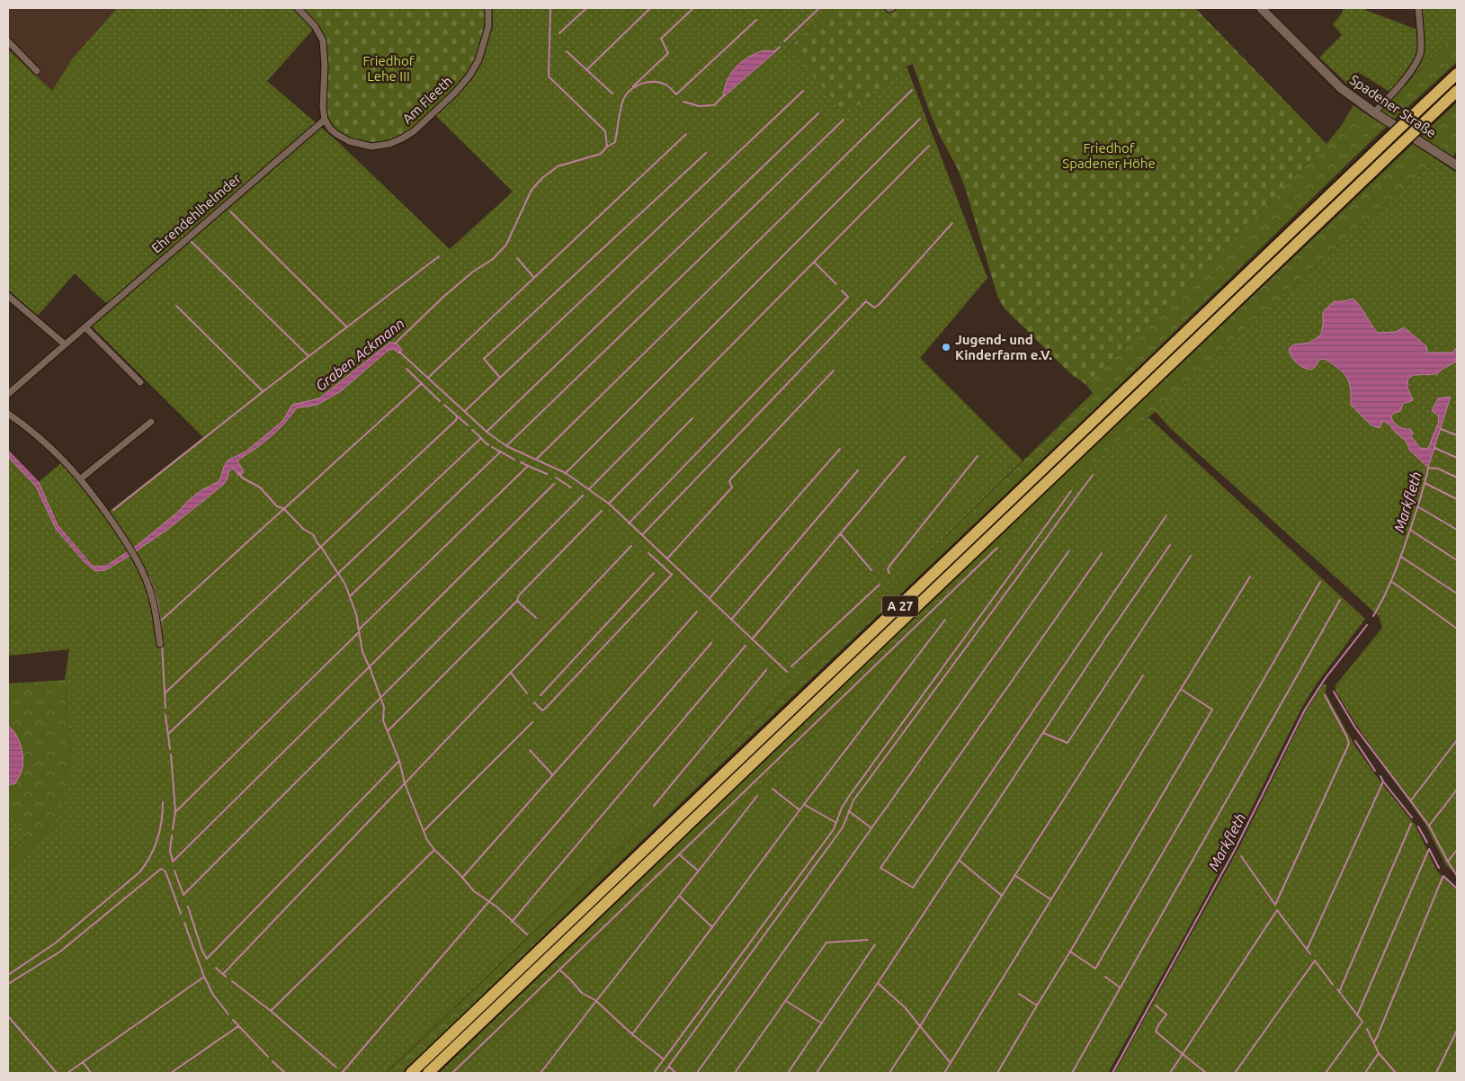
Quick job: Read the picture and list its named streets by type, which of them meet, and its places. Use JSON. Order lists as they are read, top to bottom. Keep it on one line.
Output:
{"streets":{"highway":["A 27"],"street":["Am Fleeth","Spadener Straße","Ehrendehlhelmder"]},"crossings":[["Am Fleeth","Ehrendehlhelmder"]],"water":["Graben Ackmann","Markfleth"],"parks":["Friedhof Lehe III","Friedhof Spadener Höhe"],"places":["Jugend- und Kinderfarm e.V."]}
